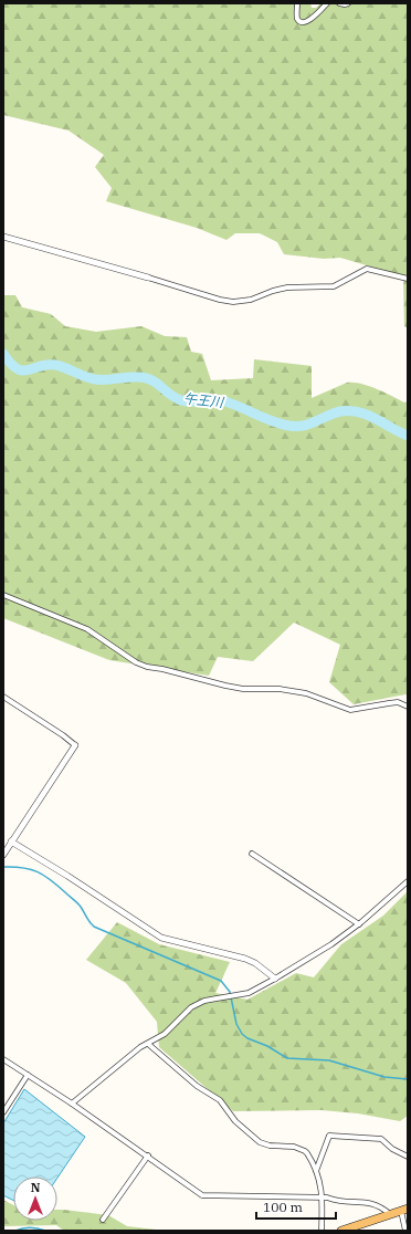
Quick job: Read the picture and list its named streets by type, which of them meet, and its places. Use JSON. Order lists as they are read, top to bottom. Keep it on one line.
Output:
{"water":["午王川"],"scale_bar":"100 m","north":"top"}
